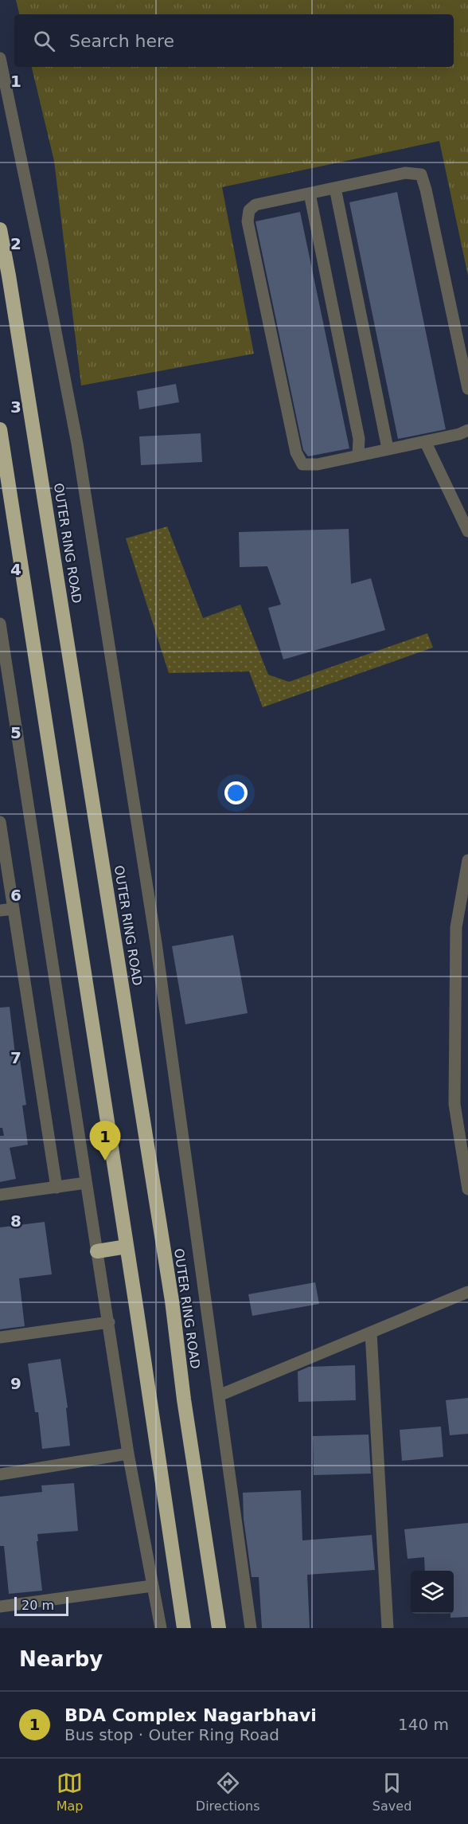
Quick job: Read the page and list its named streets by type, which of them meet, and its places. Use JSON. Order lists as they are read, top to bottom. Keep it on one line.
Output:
{"streets":{"highway":["OUTER RING ROAD"]},"scale_bar":"20 m","page":{"search":"Search here","pins":"1","scale":"20 m","heading":"Nearby","list":[{"mark":"1","name":"BDA Complex Nagarbhavi","note":"Bus stop · Outer Ring Road","value":"140 m"}],"nav":["Map","Directions","Saved"]},"grid":{"rows":["1","2","3","4","5","6","7","8","9"]}}
